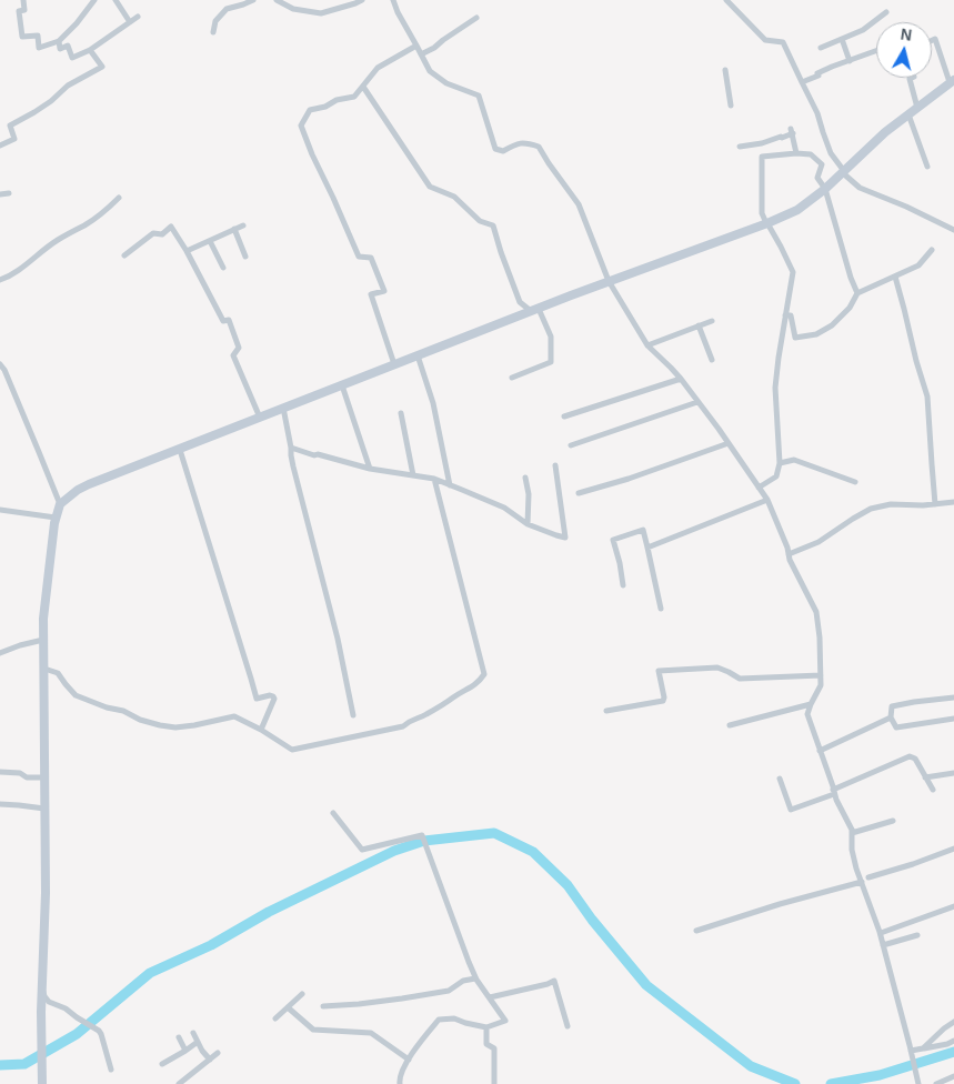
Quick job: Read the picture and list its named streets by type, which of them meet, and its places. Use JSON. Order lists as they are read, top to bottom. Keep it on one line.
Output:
{"north":"top"}
